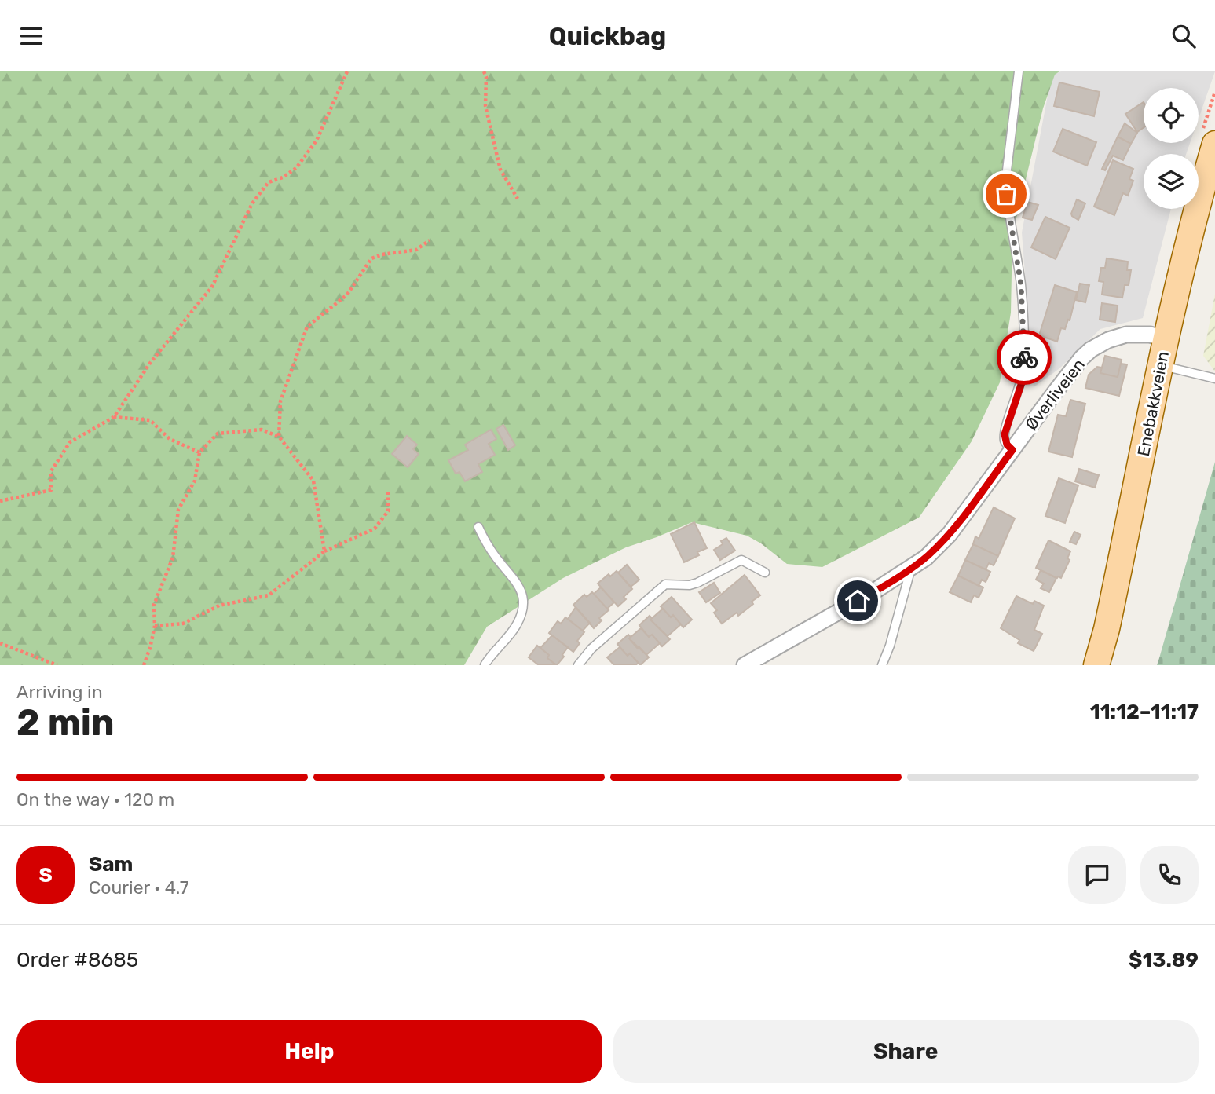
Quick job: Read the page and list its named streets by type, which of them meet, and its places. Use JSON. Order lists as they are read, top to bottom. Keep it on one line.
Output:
{"streets":{"main road":["Enebakkveien"],"street":["Øverliveien"]},"crossings":[["Øverliveien","Enebakkveien"]],"page":{"header":"Quickbag","heading":["2 min","Arriving in","11:12–11:17"],"panel":["Sam","Courier · 4.7","Order #8685","$13.89"],"bar":"On the way · 120 m","round":"S","buttons":["Help","Share"]}}
